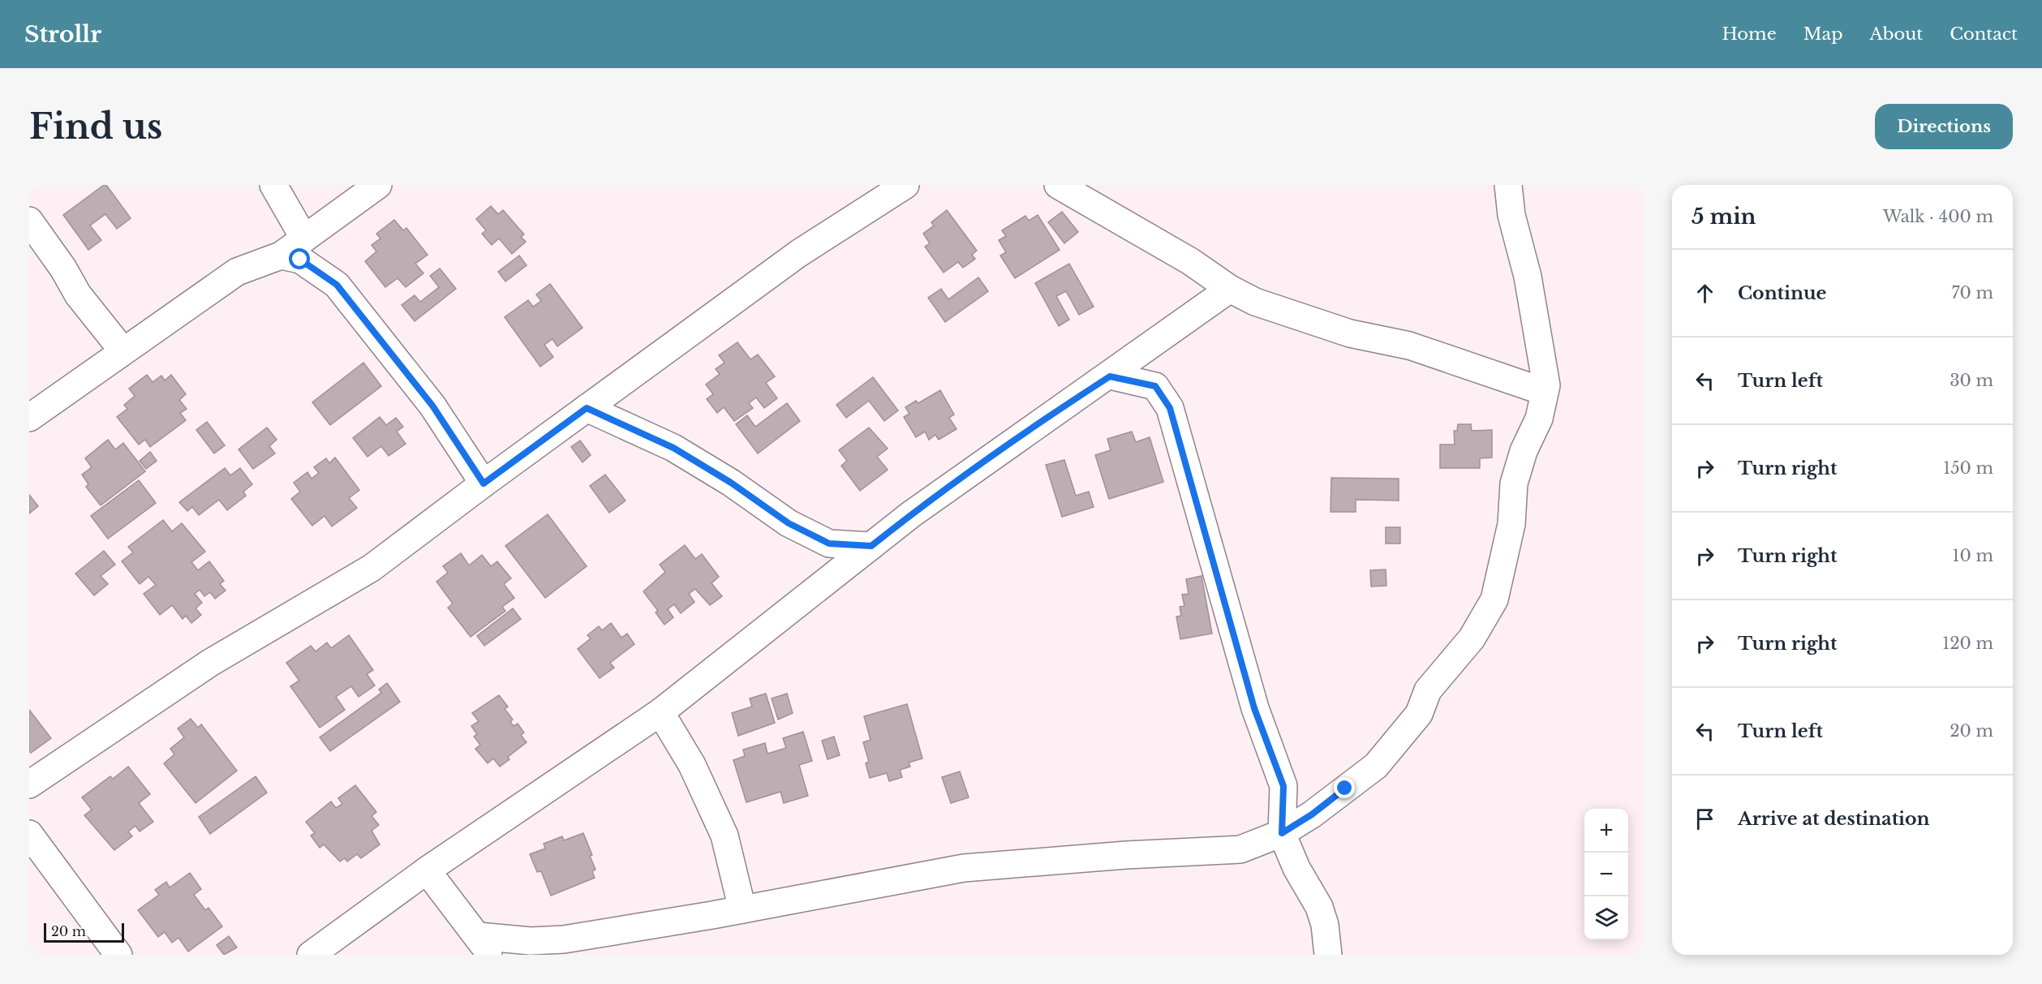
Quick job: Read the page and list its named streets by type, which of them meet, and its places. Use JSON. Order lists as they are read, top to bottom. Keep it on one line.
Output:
{"scale_bar":"20 m","page":{"header":"Strollr","nav":["Home","Map","About","Contact"],"buttons":"Directions","title":"Find us","heading":["5 min","Walk · 400 m"],"list":[["Continue","70 m"],["Turn left","30 m"],["Turn right","150 m"],["Turn right","10 m"],["Turn right","120 m"],["Turn left","20 m"],"Arrive at destination"],"map_buttons":["+","−"],"scale":"20 m"}}
